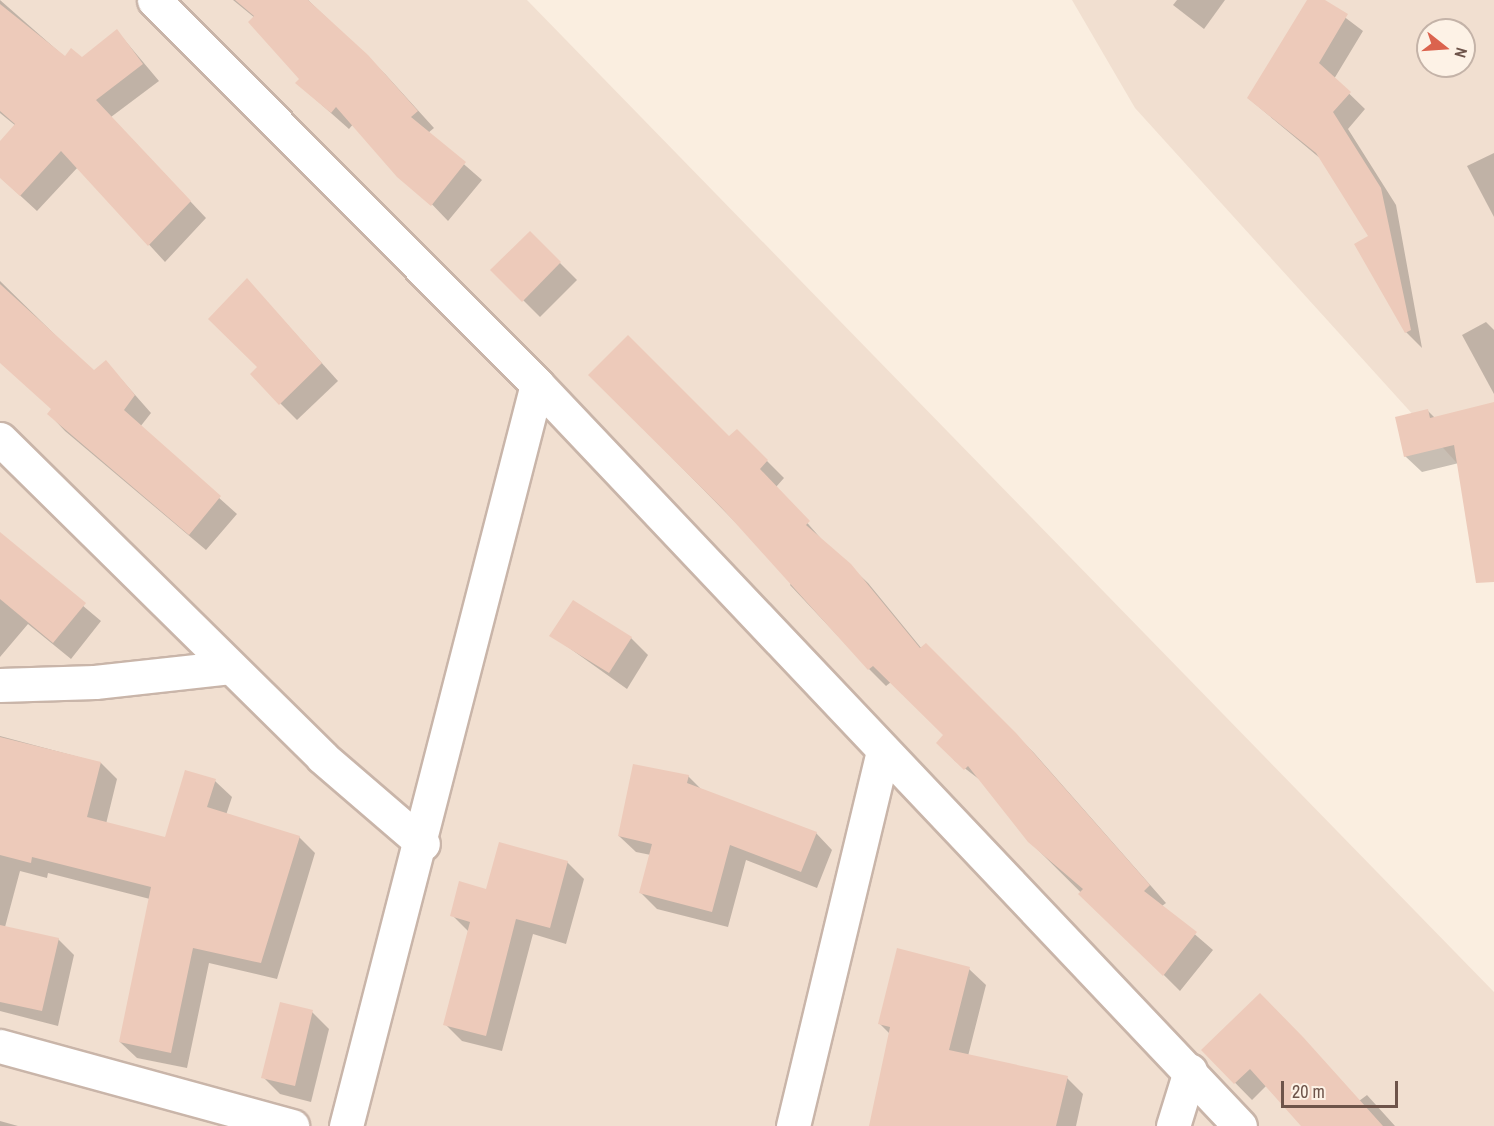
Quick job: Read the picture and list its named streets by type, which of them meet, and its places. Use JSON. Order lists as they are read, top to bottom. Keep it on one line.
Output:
{"scale_bar":"20 m","north":"right"}
